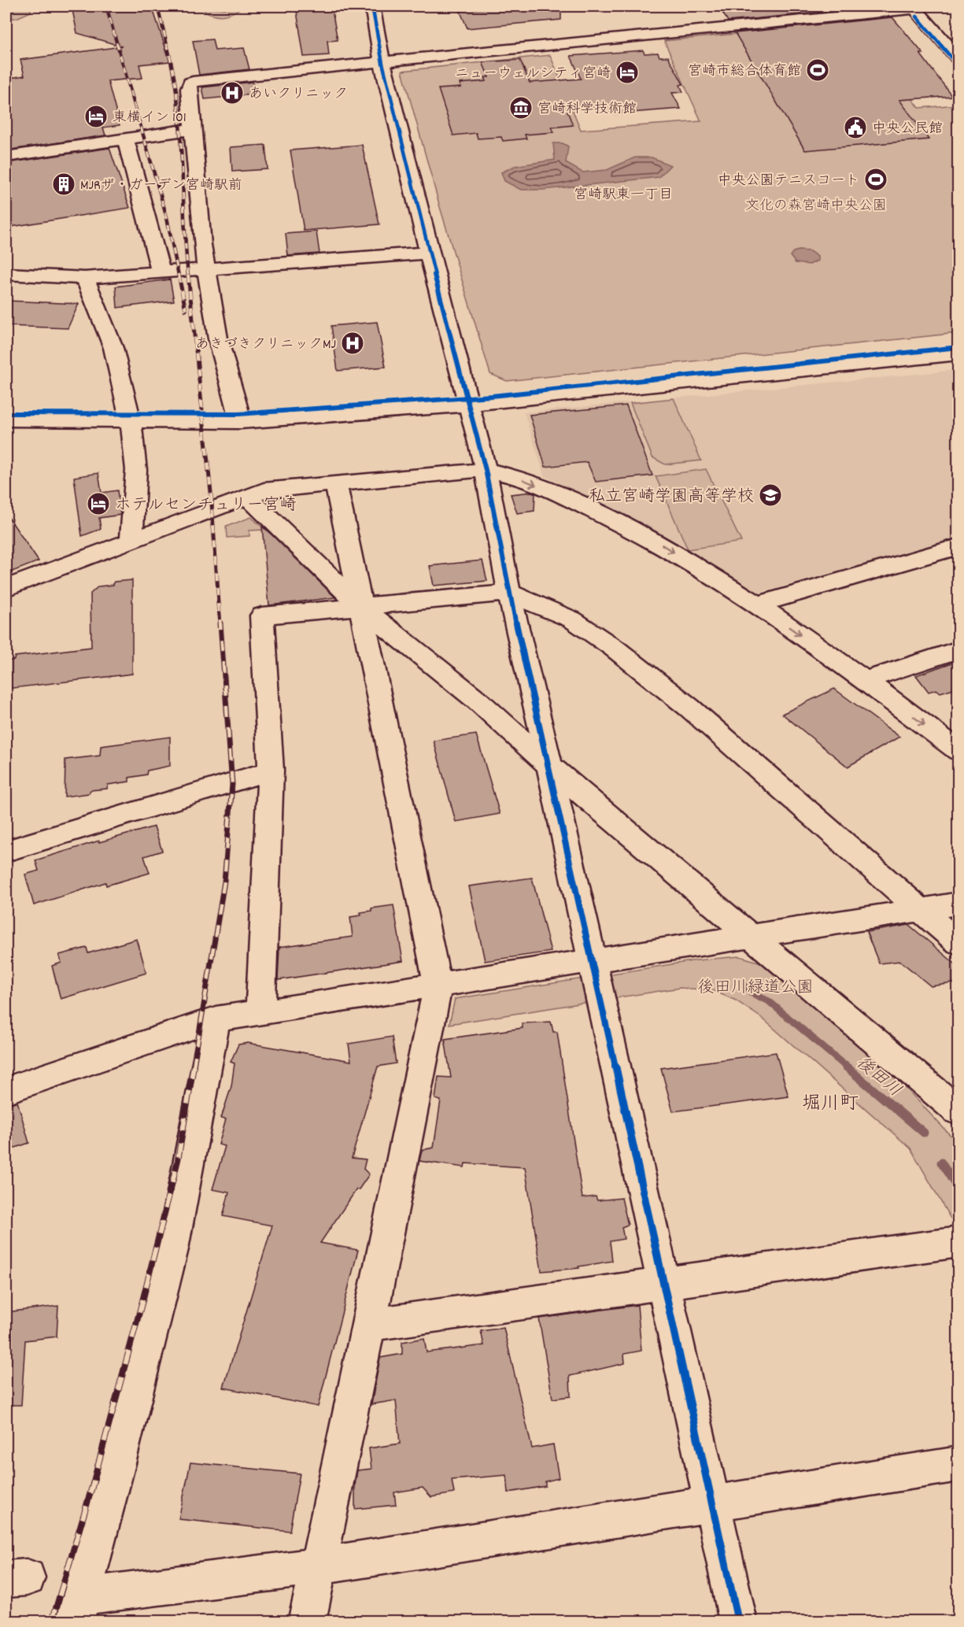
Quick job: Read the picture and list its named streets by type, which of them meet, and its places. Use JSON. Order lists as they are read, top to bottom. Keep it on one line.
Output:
{"districts":["宮崎駅東一丁目","堀川町"],"water":["後田川"],"parks":["文化の森宮崎中央公園","後田川緑道公園"],"places":{"sports":["宮崎市総合体育館","中央公園テニスコート"],"hotel":["ニューウェルシティ宮崎","東横イン 101","ホテルセンチュリー宮崎"],"hospital":["あいクリニック","あきづきクリニックMJ"],"museum":["宮崎科学技術館"],"public building":["中央公民館"],"building":["MJRザ・ガーデン宮崎駅前"],"school or university":["私立宮崎学園高等学校"]}}
